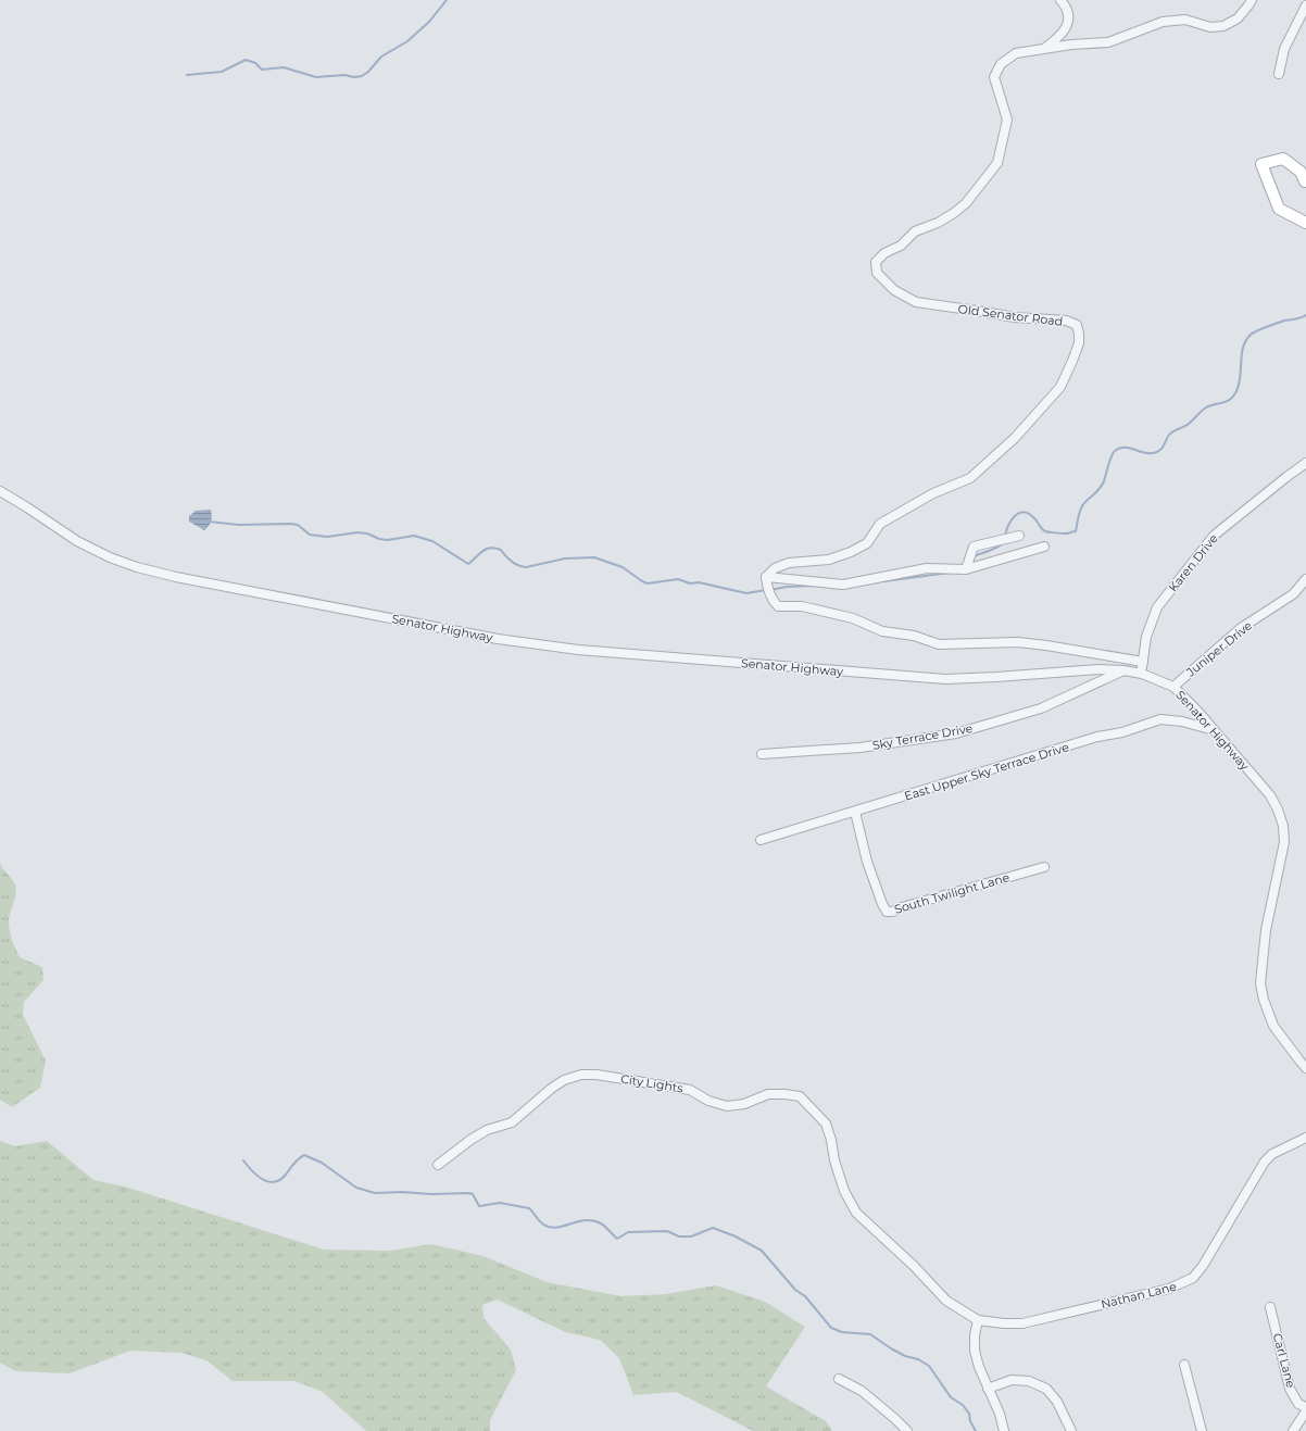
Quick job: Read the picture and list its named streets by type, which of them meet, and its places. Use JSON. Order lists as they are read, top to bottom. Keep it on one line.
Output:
{"streets":{"street":["Old Senator Road","Karen Drive","Senator Highway","Juniper Drive","Sky Terrace Drive","East Upper Sky Terrace Drive","South Twilight Lane","City Lights","Nathan Lane","Carl Lane"]},"crossings":[["Karen Drive","Senator Highway"],["Senator Highway","Juniper Drive"],["Senator Highway","Sky Terrace Drive"],["Senator Highway","East Upper Sky Terrace Drive"],["East Upper Sky Terrace Drive","South Twilight Lane"],["City Lights","Nathan Lane"]]}
